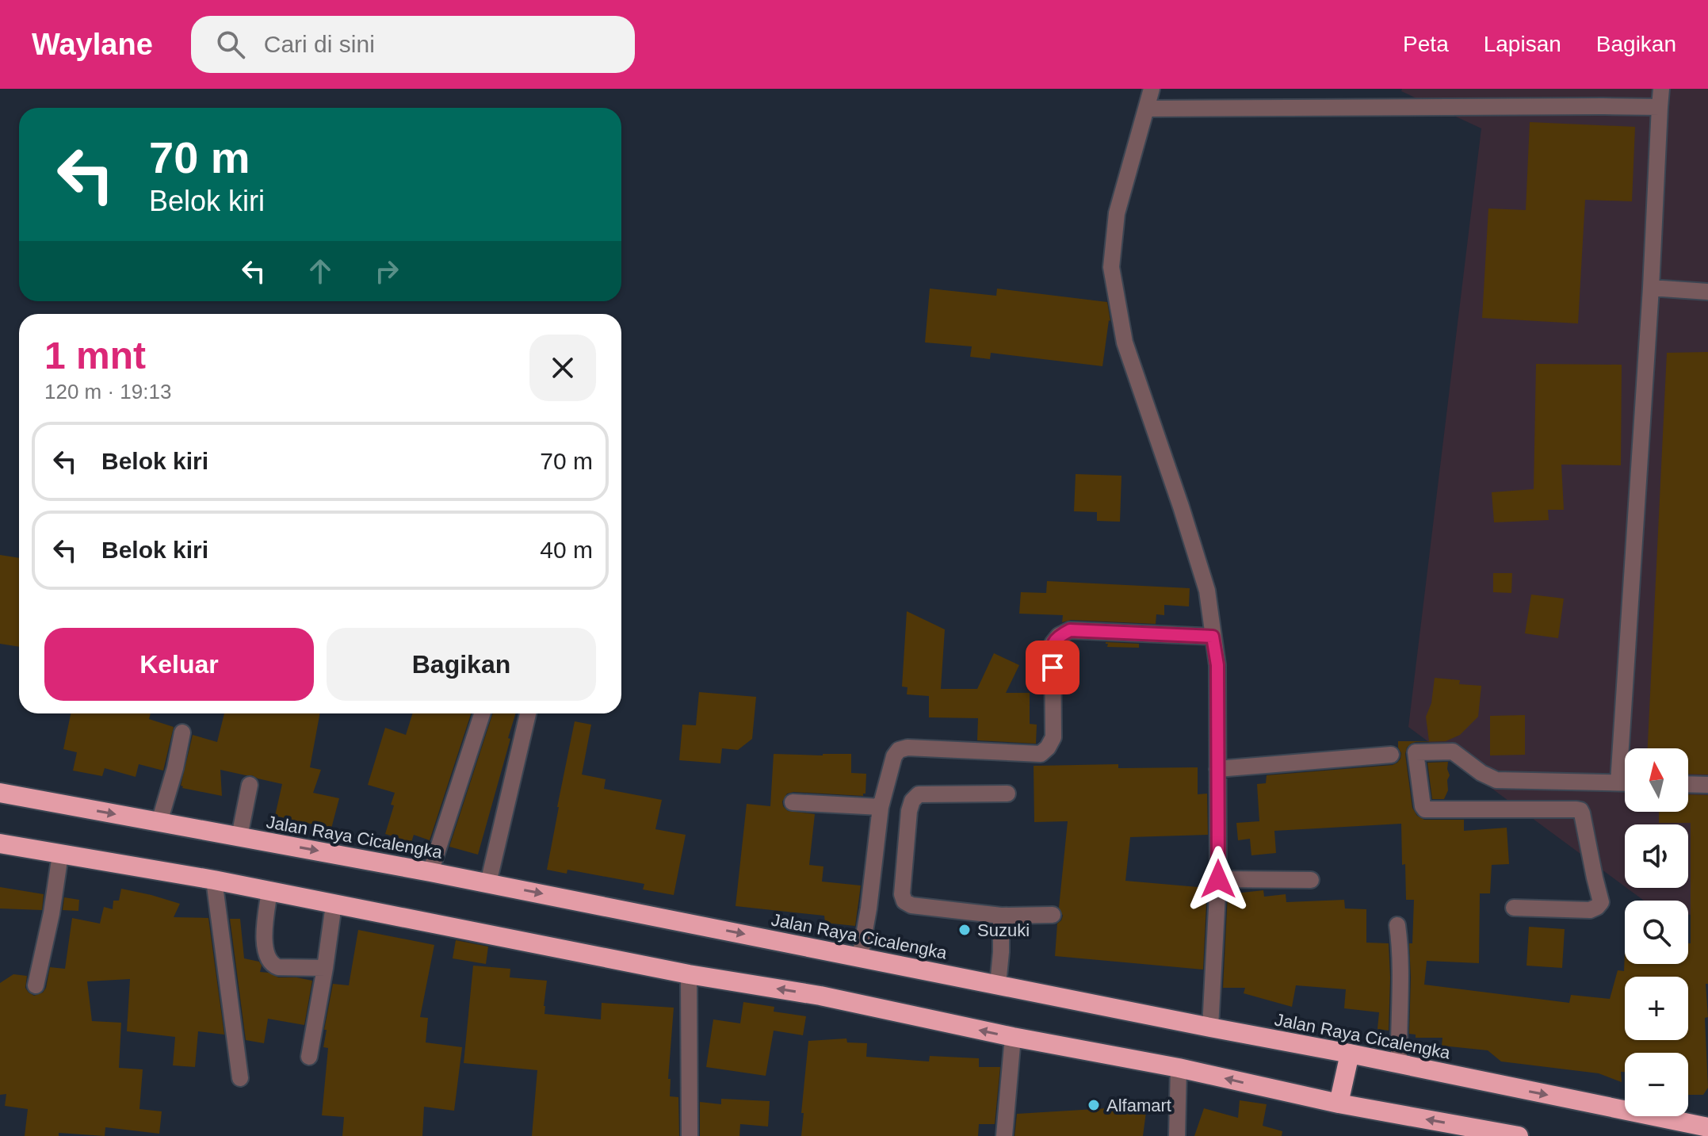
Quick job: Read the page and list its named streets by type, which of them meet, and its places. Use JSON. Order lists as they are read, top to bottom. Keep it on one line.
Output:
{"streets":{"highway":["Jalan Raya Cicalengka"]},"places":["Suzuki","Alfamart"],"north":"top","page":{"header":"Waylane","search":"Cari di sini","nav":["Peta","Lapisan","Bagikan"],"turn":["70 m","Belok kiri"],"heading":["1 mnt","120 m · 19:13"],"list":[{"name":"Belok kiri","value":"70 m"},{"name":"Belok kiri","value":"40 m"}],"buttons":["Keluar","Bagikan"],"map_buttons":["+","−"]}}
